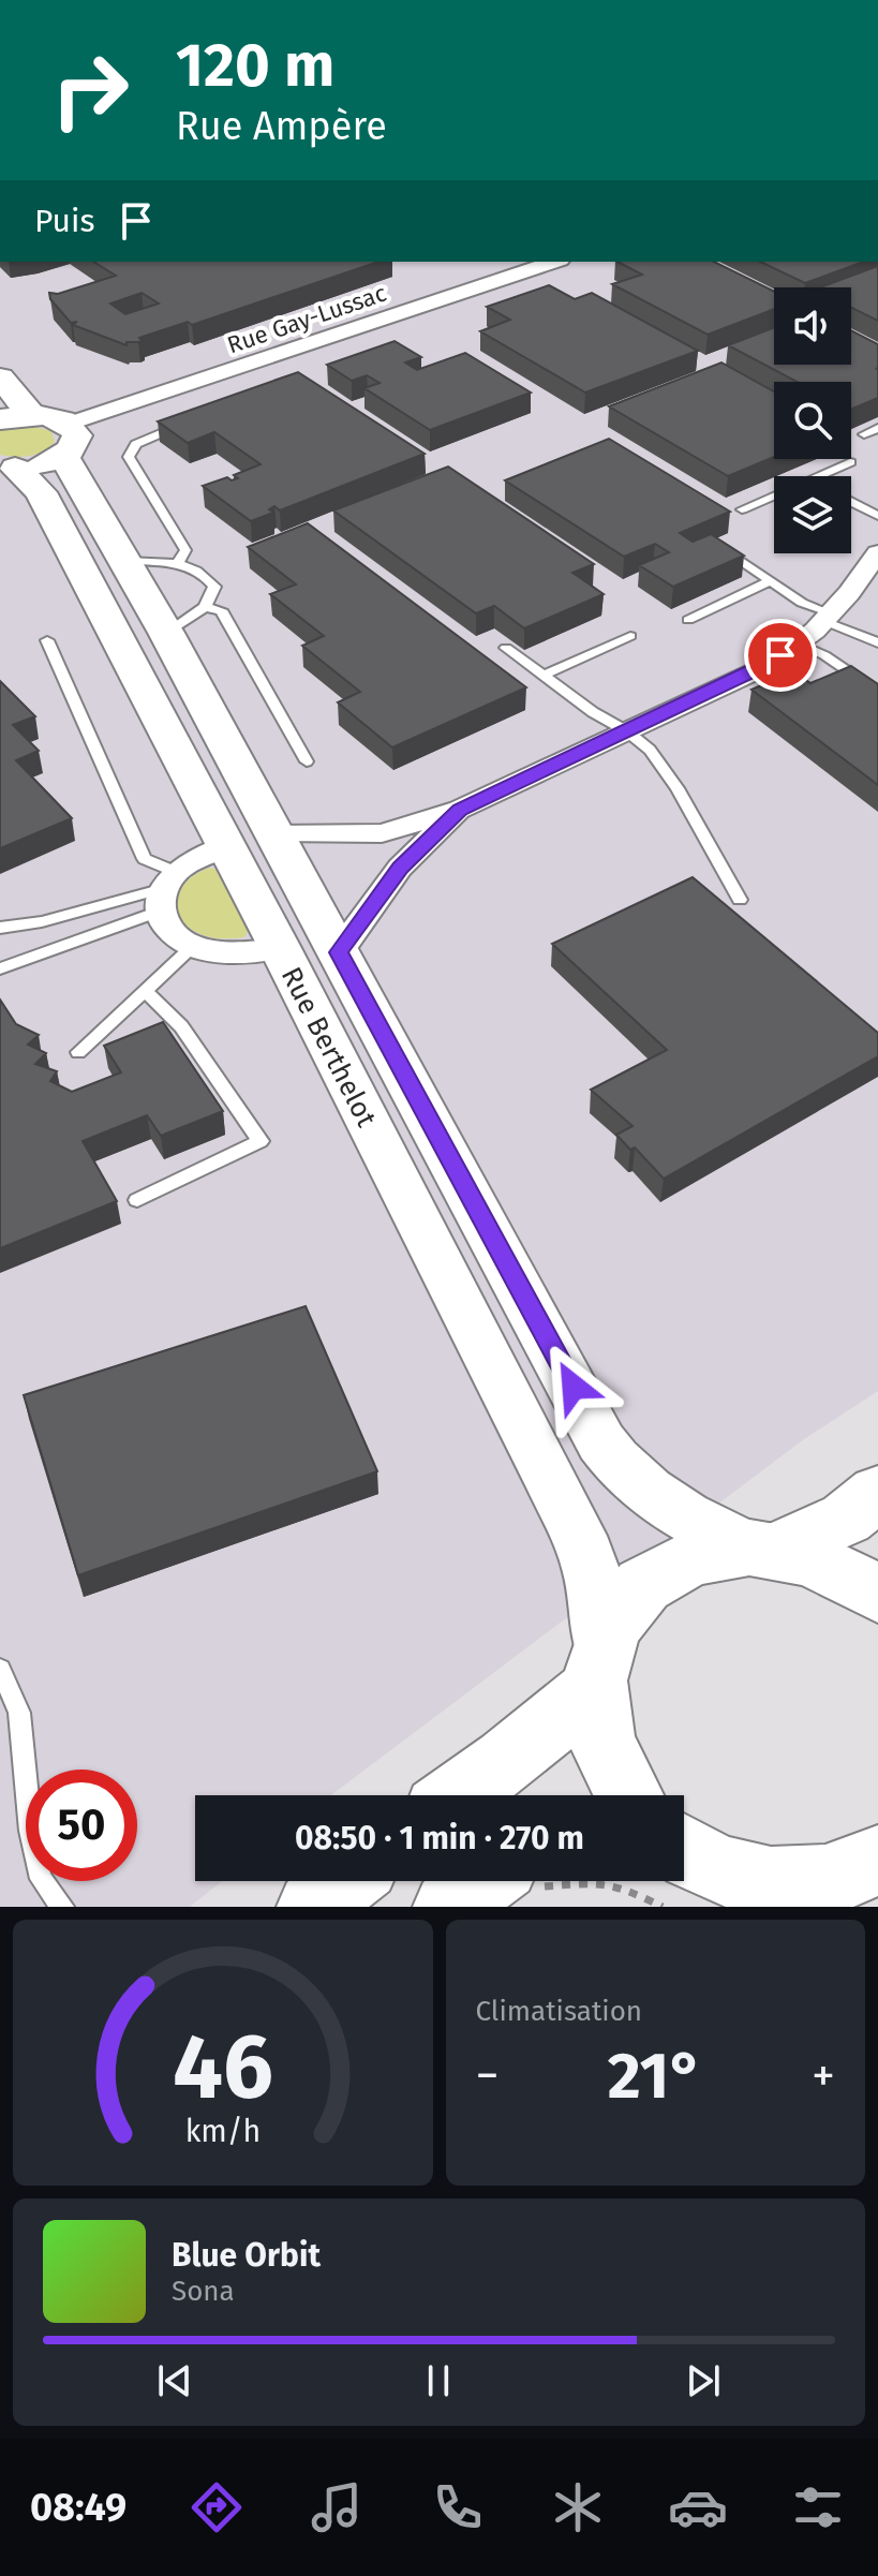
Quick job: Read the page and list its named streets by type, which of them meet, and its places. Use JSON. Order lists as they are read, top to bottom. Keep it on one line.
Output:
{"streets":{"main road":["Rue Berthelot"],"street":["Rue Gay-Lussac"]},"crossings":[["Rue Gay-Lussac","Rue Berthelot"]],"page":{"turn":["120 m","Rue Ampère"],"then":"Puis","limit":"50","trip":"08:50 · 1 min · 270 m","tile":"Climatisation","heat":["−","21°","+"],"song":["Blue Orbit","Sona"],"tabs":"08:49","gauge":["46","km/h"]}}
